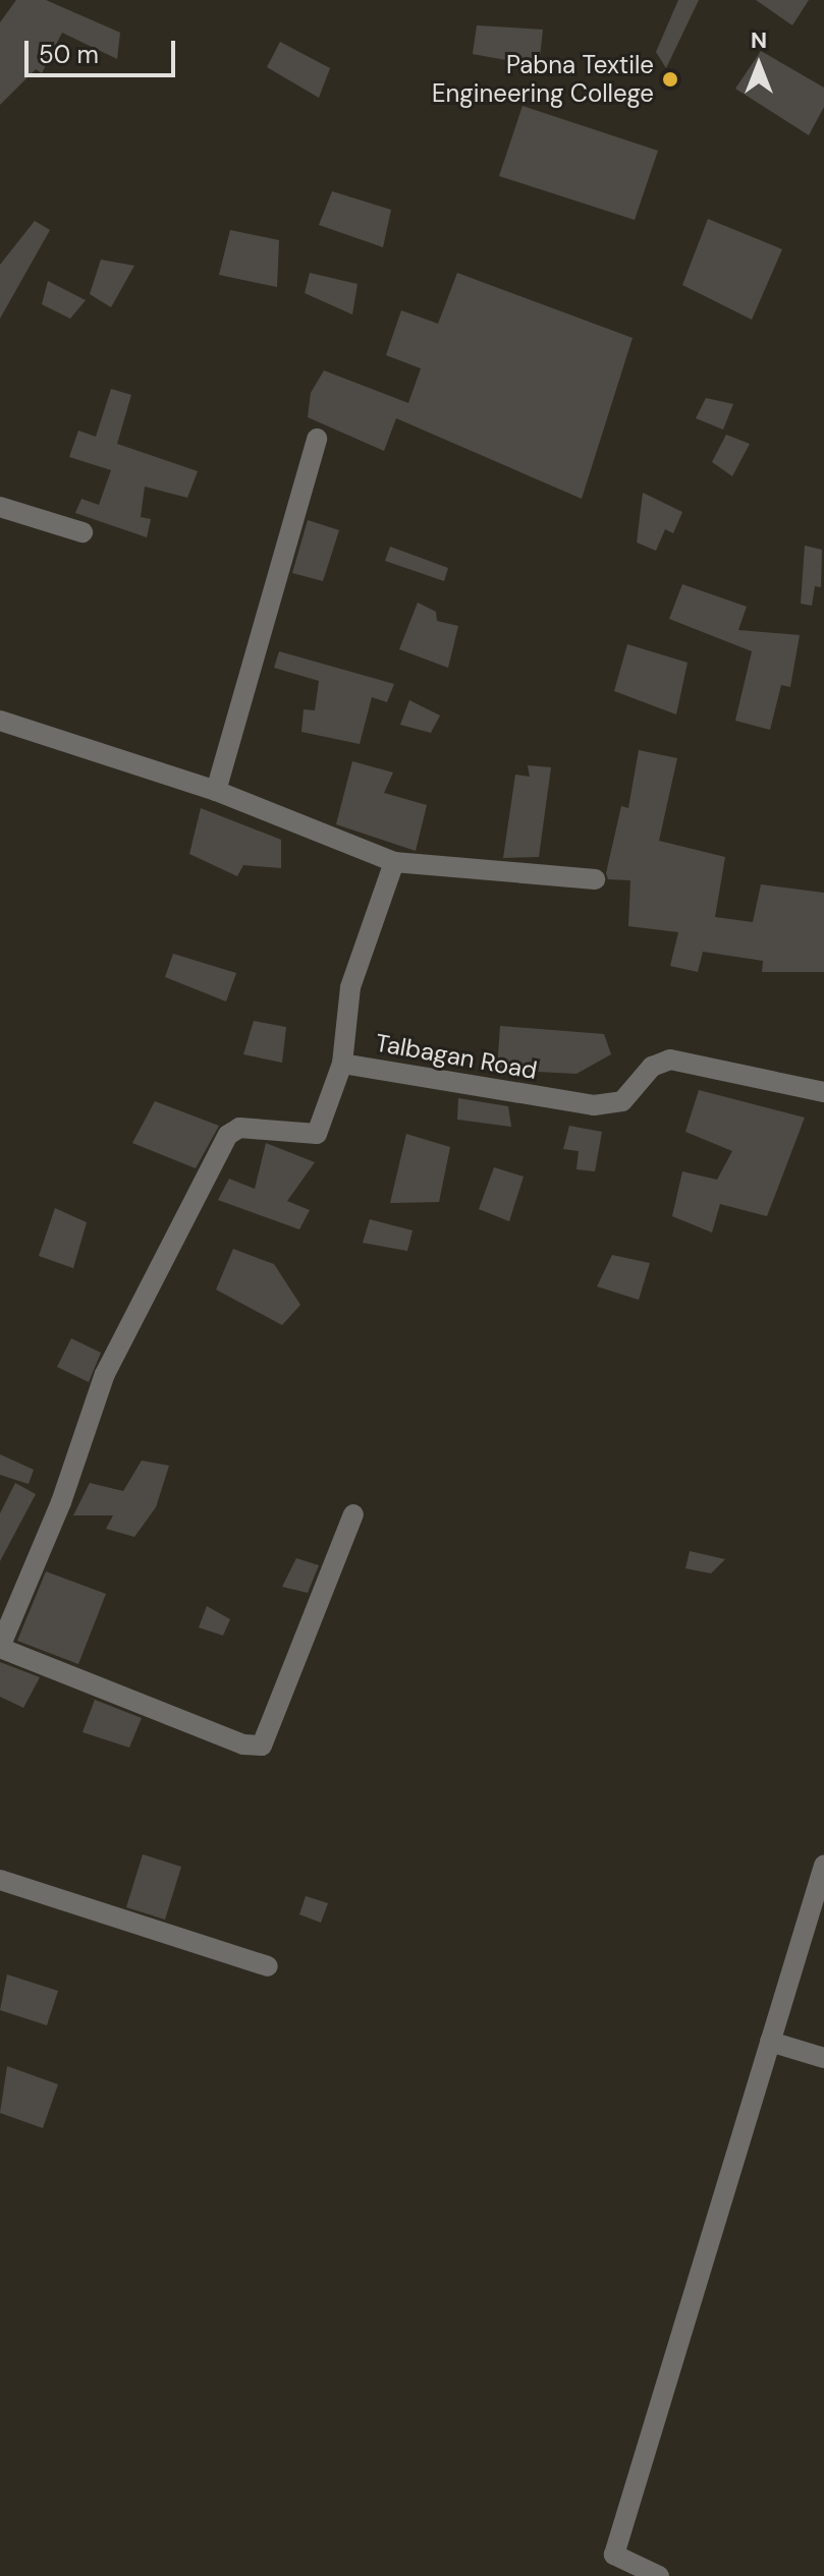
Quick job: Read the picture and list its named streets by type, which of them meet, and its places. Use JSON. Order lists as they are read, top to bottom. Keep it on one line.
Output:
{"streets":{"street":["Talbagan Road"]},"places":["Pabna Textile Engineering College"],"scale_bar":"50 m","north":"top"}
